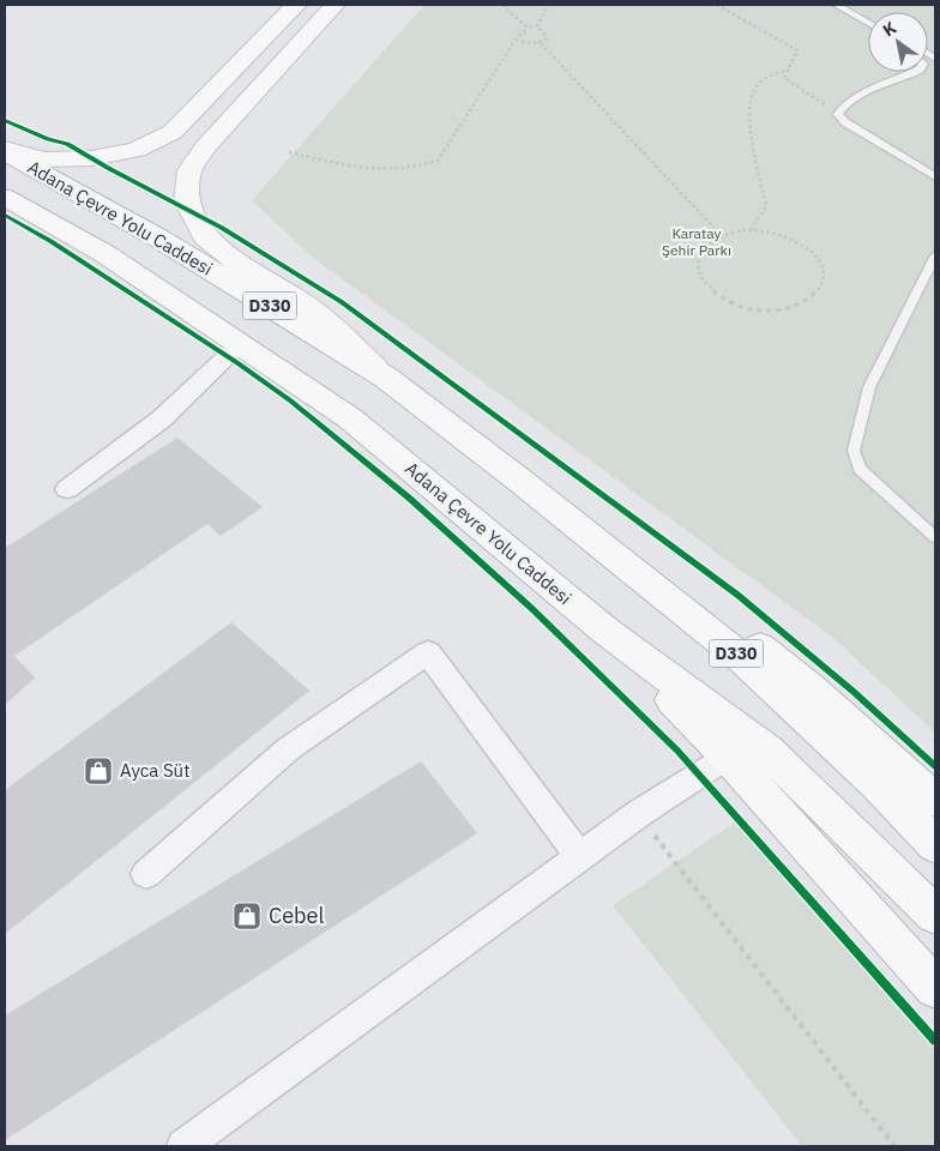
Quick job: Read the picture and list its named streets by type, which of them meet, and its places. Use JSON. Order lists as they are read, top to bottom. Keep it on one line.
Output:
{"streets":{"main road":["Adana Çevre Yolu Caddesi","D330"]},"crossings":[["Adana Çevre Yolu Caddesi","D330"]],"parks":["Karatay Şehir Parkı"],"places":{"shop":["Ayca Süt","Cebel"]},"north":"top left"}
